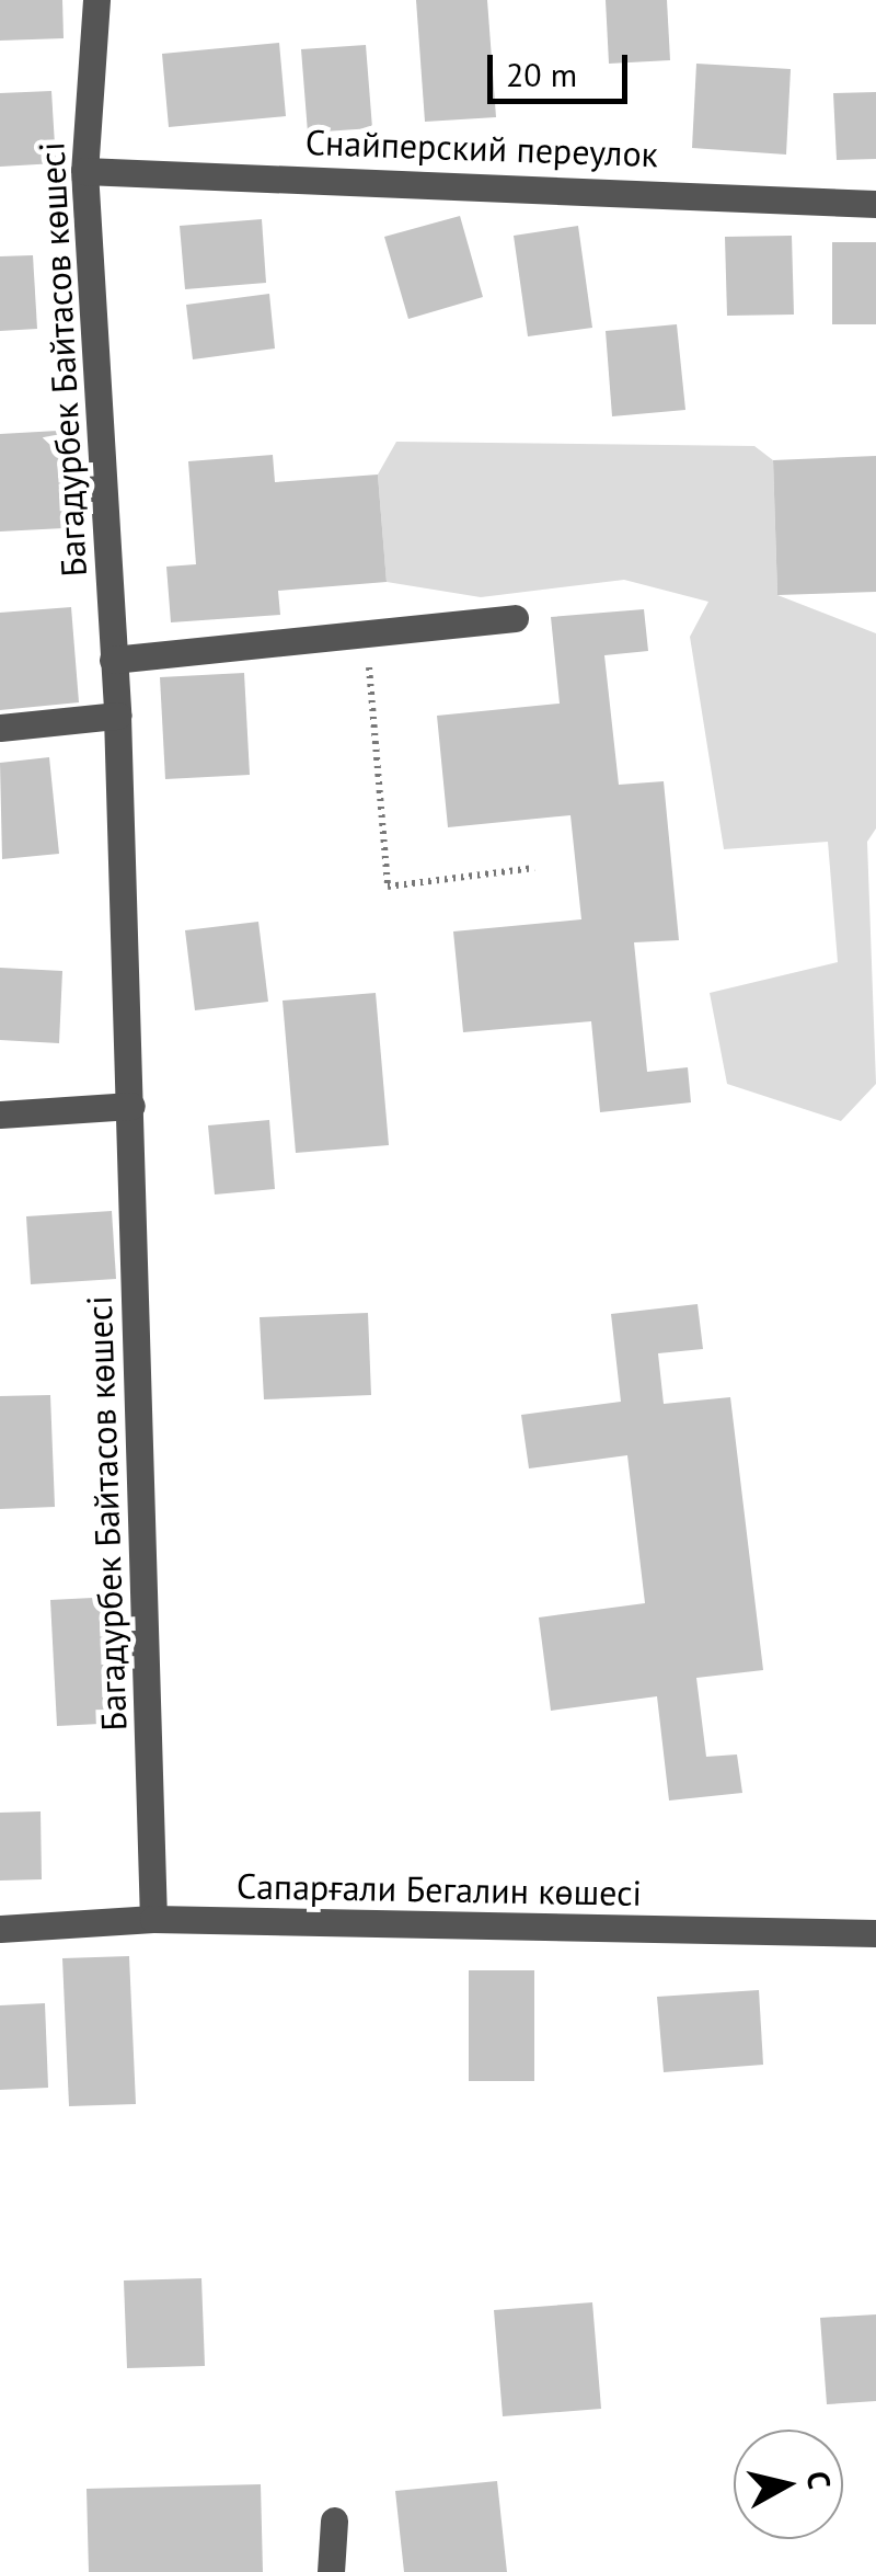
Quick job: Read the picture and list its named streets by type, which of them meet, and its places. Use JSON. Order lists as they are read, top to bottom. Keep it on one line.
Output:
{"streets":{"street":["Снайперский переулок","Багадурбек Байтасов көшесі","Сапарғали Бегалин көшесі"]},"crossings":[["Снайперский переулок","Багадурбек Байтасов көшесі"],["Багадурбек Байтасов көшесі","Сапарғали Бегалин көшесі"]],"scale_bar":"20 m","north":"right"}
